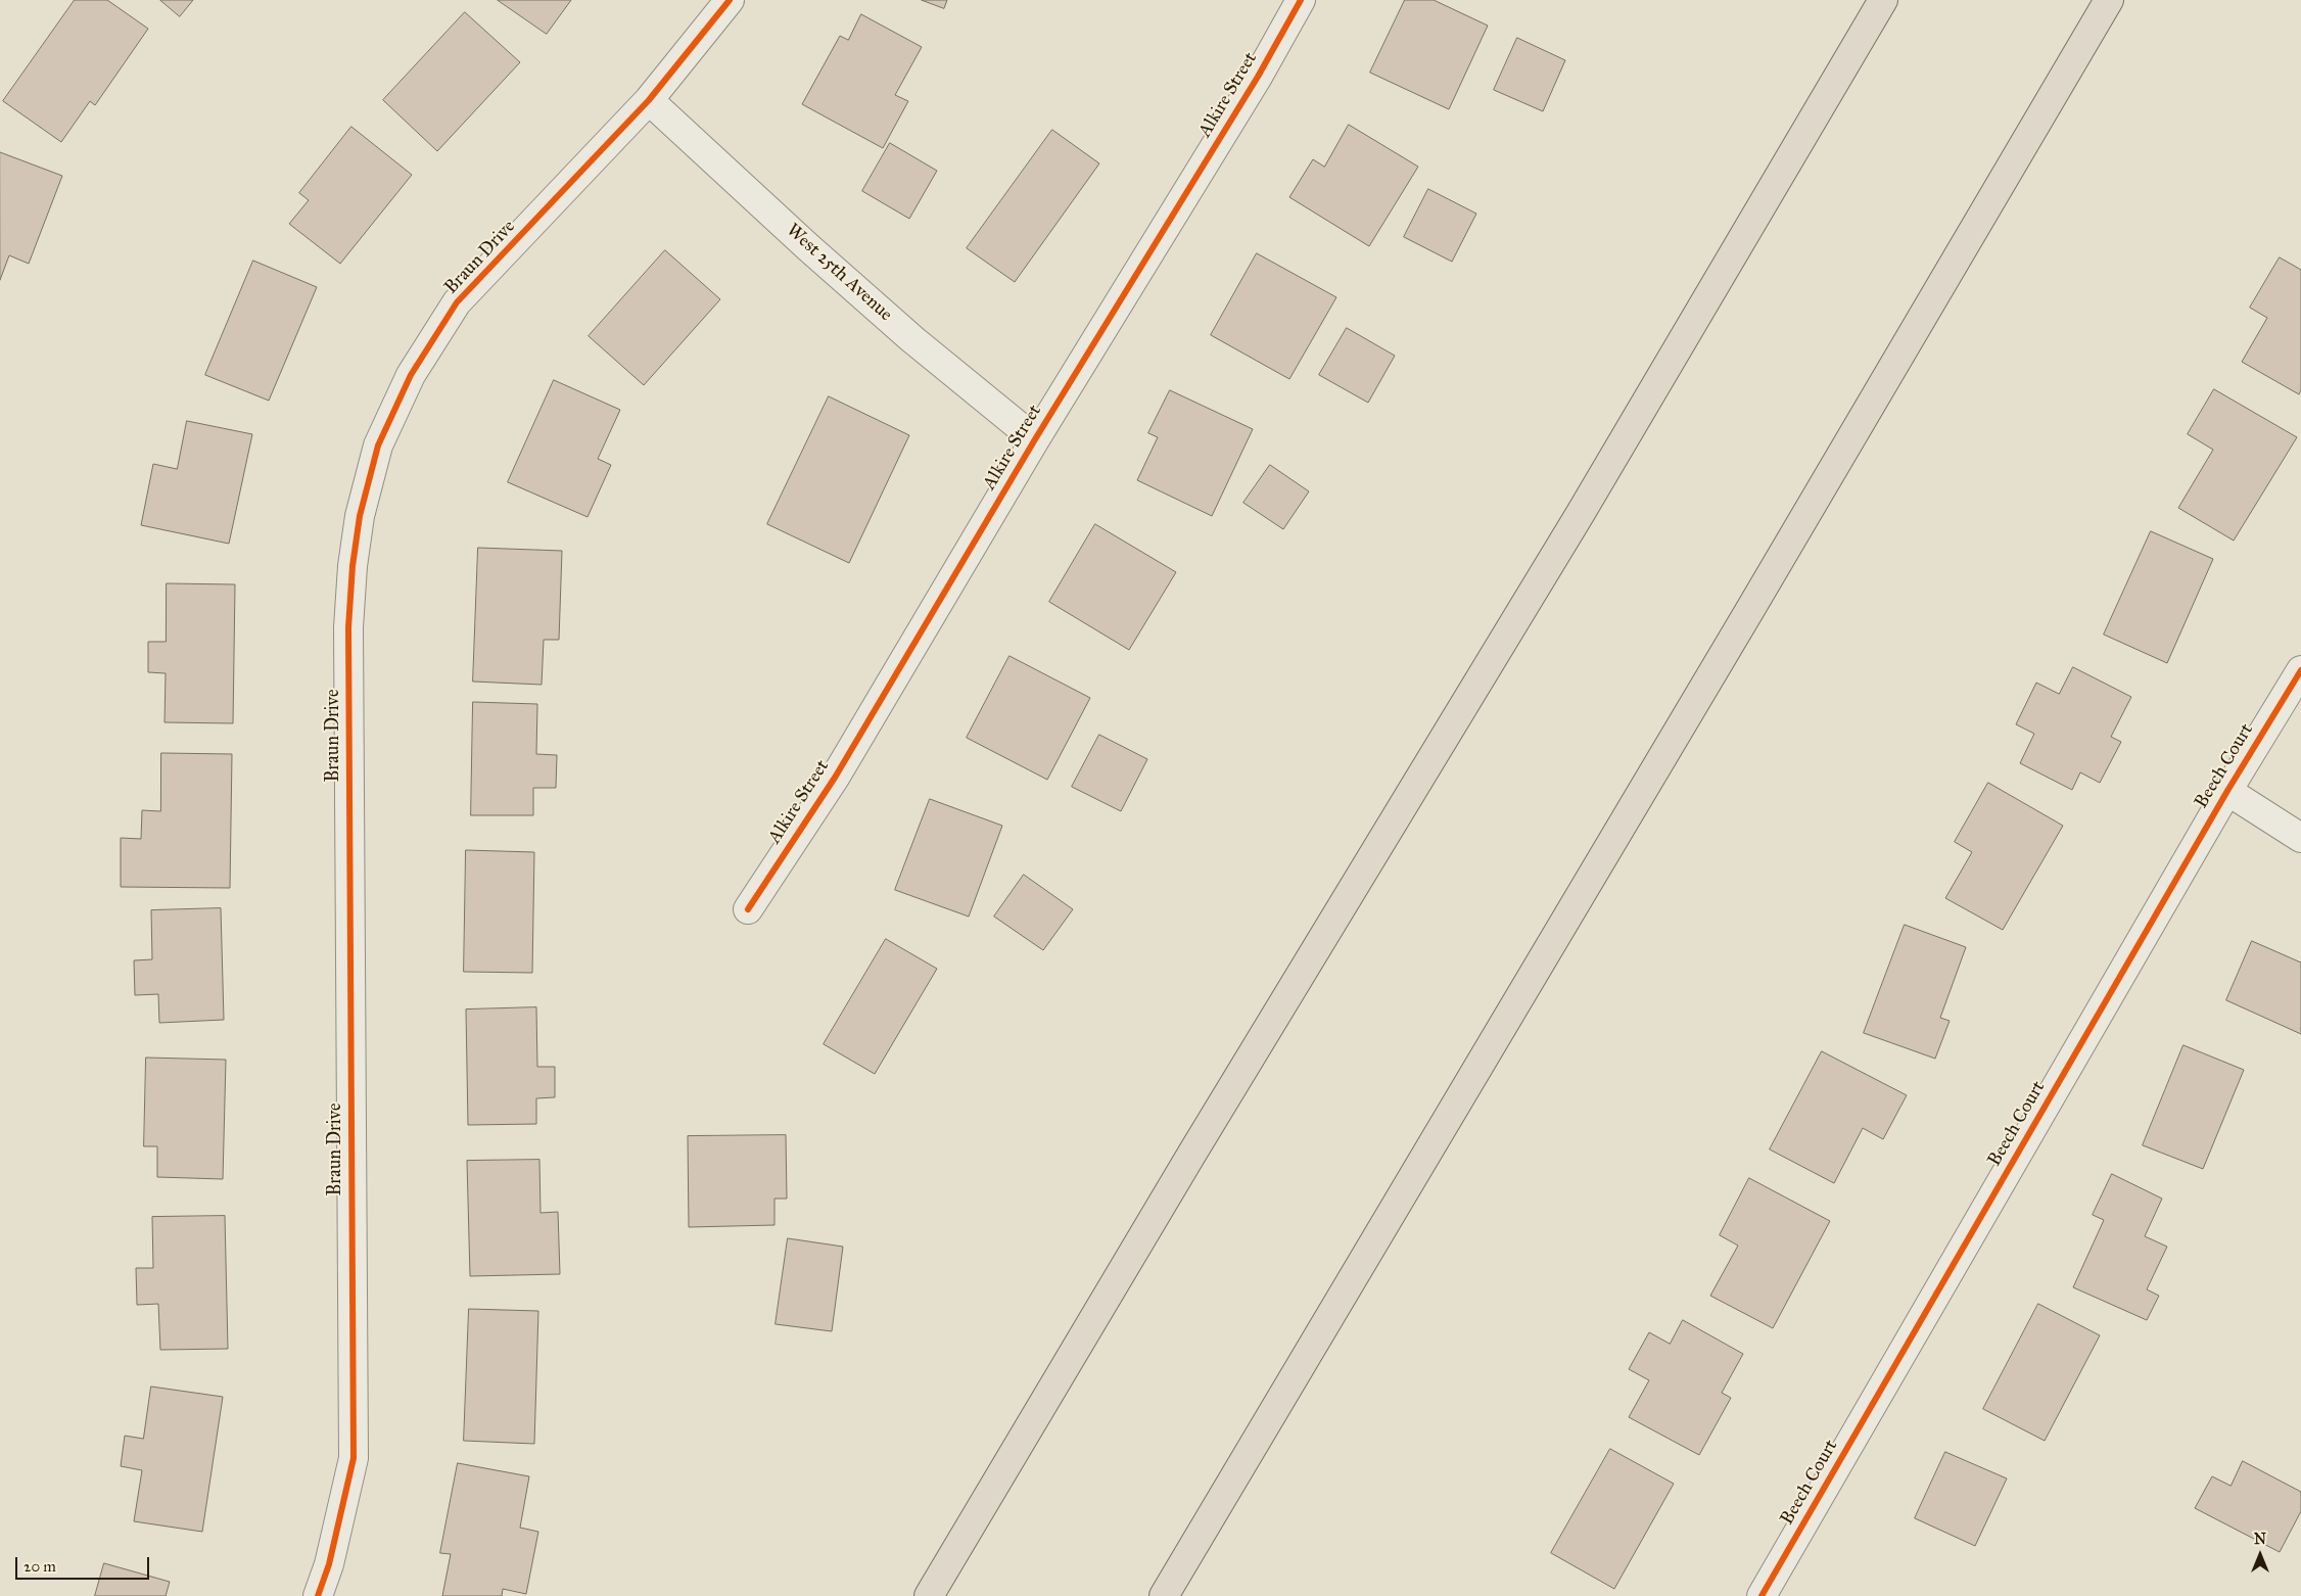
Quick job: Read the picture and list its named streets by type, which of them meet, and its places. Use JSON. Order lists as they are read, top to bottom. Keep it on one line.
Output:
{"streets":{"street":["Alkire Street","Braun Drive","West 25th Avenue","Beech Court"]},"crossings":[["Alkire Street","West 25th Avenue"],["Braun Drive","West 25th Avenue"]],"scale_bar":"20 m","north":"top"}
